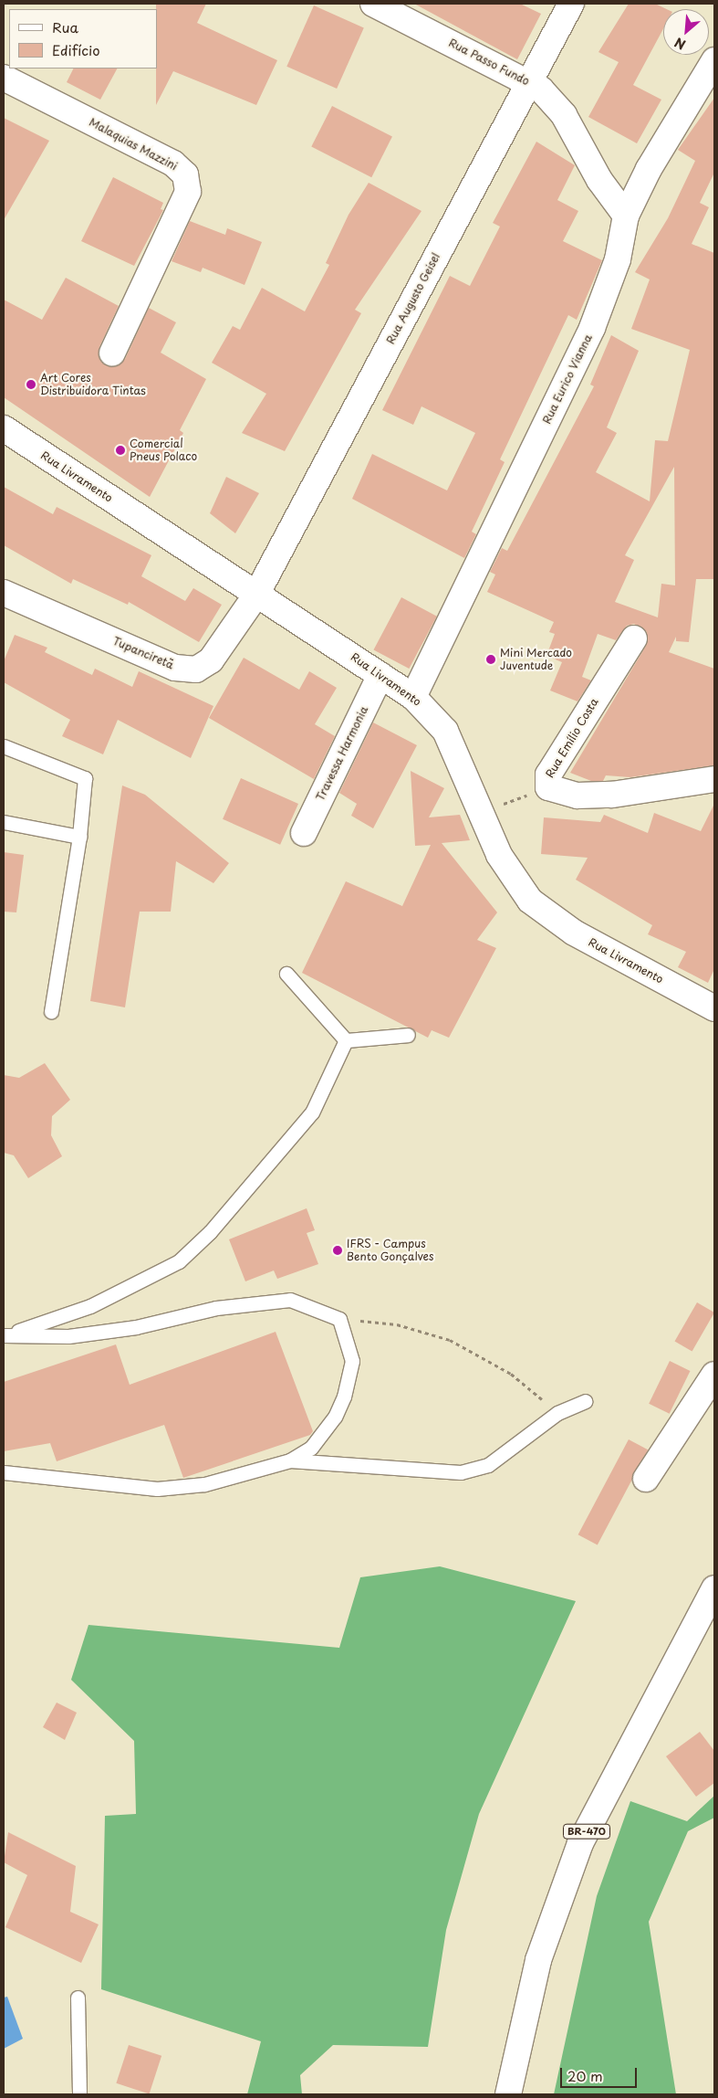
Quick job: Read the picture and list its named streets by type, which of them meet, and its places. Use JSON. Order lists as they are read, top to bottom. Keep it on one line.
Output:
{"streets":{"main road":["Rua Passo Fundo","Malaquias Mazzini","Rua Augusto Geisel","Rua Eurico Vianna","Rua Livramento","Tupanciretã","Rua Emílio Costa","Travessa Harmonia","BR-470"]},"crossings":[["Rua Passo Fundo","Rua Augusto Geisel"],["Rua Passo Fundo","Rua Eurico Vianna"],["Rua Augusto Geisel","Rua Livramento"],["Rua Augusto Geisel","Tupanciretã"],["Rua Eurico Vianna","Rua Livramento"],["Rua Livramento","Tupanciretã"],["Rua Livramento","Travessa Harmonia"]],"places":["Art Cores Distribuidora Tintas","Comercial Pneus Polaco","Mini Mercado Juventude","IFRS - Campus Bento Gonçalves"],"legend":["Rua","Edifício"],"scale_bar":"20 m","north":"bottom left"}
